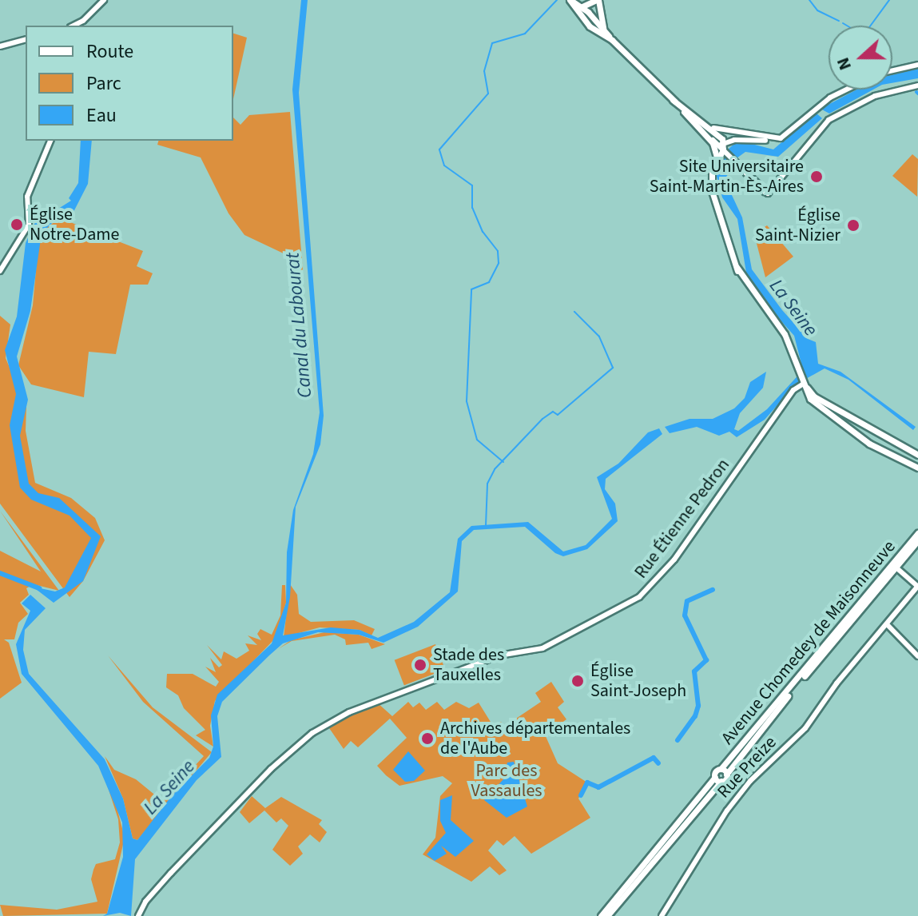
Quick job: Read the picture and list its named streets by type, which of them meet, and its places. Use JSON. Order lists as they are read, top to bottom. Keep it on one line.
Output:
{"streets":{"main road":["Avenue Chomedey de Maisonneuve"],"street":["Rue Étienne Pedron","Rue Preize"]},"water":["La Seine","Canal du Labourat"],"parks":["Parc des Vassaules"],"places":["Site Universitaire Saint-Martin-Ès-Aires","Église Notre-Dame","Église Saint-Nizier","Stade des Tauxelles","Église Saint-Joseph","Archives départementales de l'Aube"],"legend":["Route","Parc","Eau"],"north":"left"}
